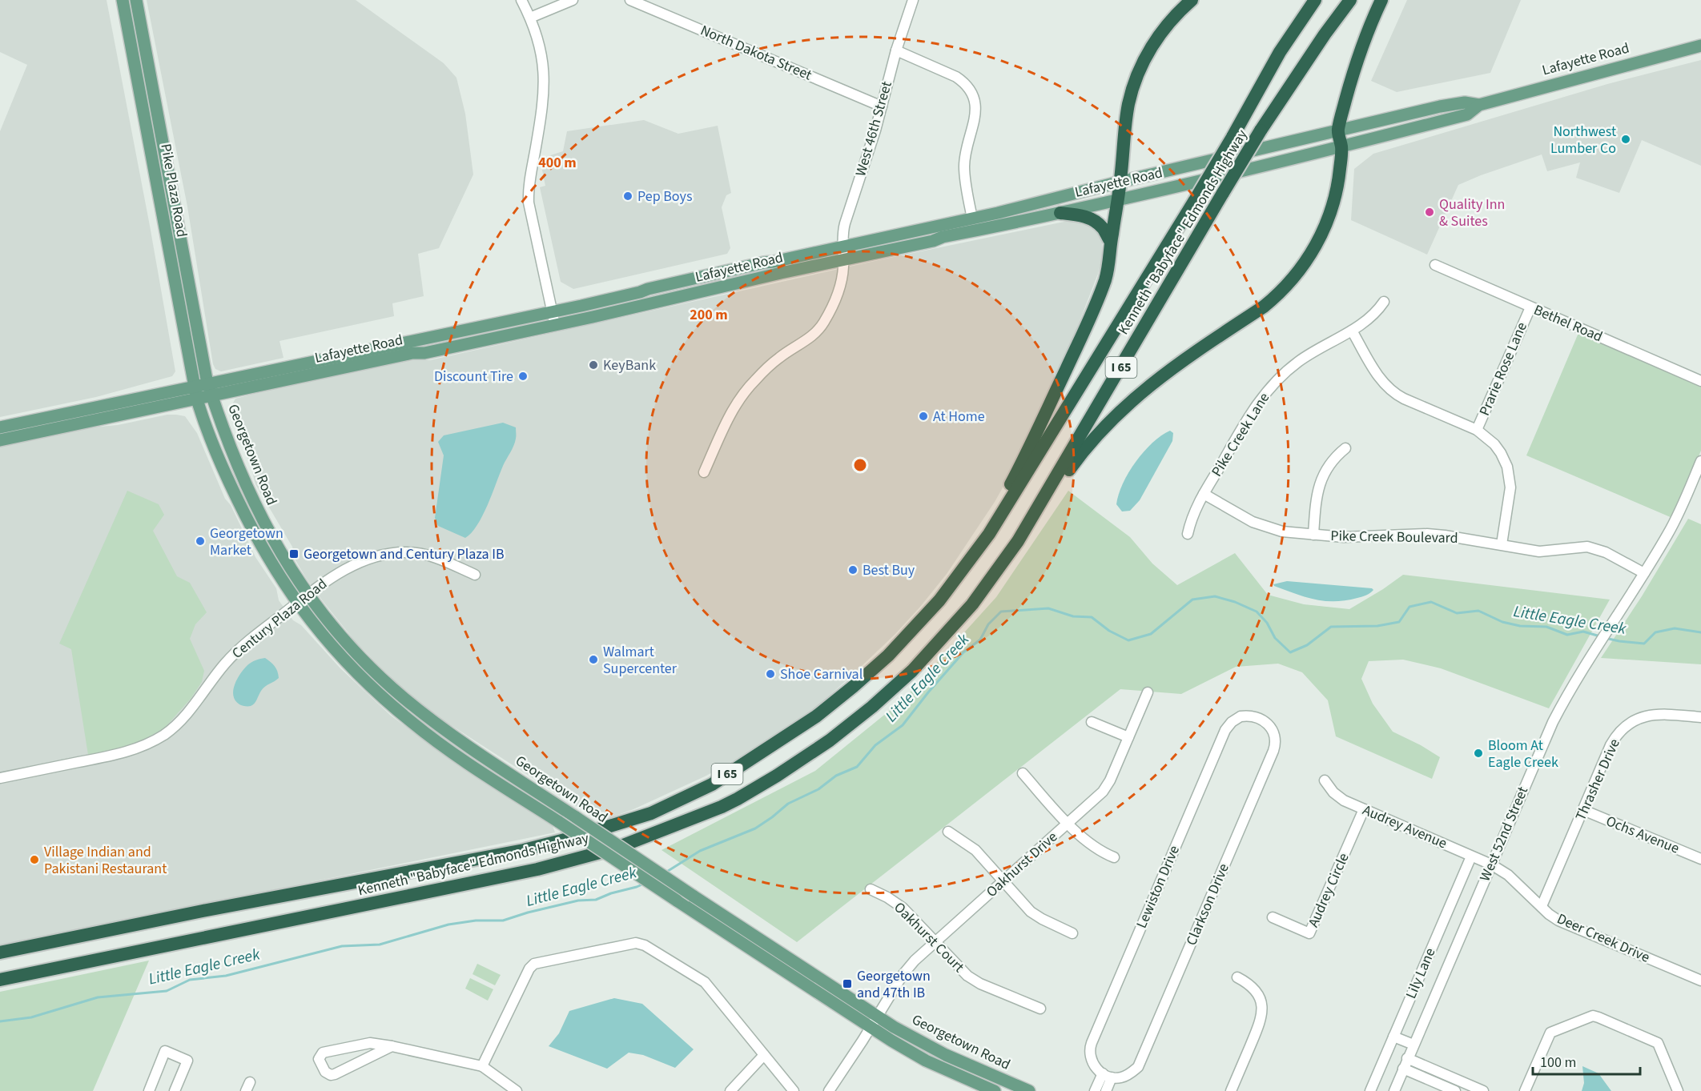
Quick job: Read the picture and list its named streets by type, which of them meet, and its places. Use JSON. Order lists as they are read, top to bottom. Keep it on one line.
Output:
{"streets":{"highway":["Kenneth \"Babyface\" Edmonds Highway","I 65"],"main road":["Lafayette Road","Pike Plaza Road","Georgetown Road"],"street":["North Dakota Street","West 46th Street","Bethel Road","Prarie Rose Lane","Pike Creek Lane","Pike Creek Boulevard","Century Plaza Road","Thrasher Drive","Audrey Avenue","West 52nd Street","Ochs Avenue","Oakhurst Drive","Lewiston Drive","Audrey Circle","Clarkson Drive","Oakhurst Court","Deer Creek Drive","Lily Lane"]},"crossings":[["North Dakota Street","West 46th Street"],["Lafayette Road","West 46th Street"],["Lafayette Road","Pike Plaza Road"],["Lafayette Road","Georgetown Road"],["Pike Plaza Road","Georgetown Road"],["Bethel Road","Prarie Rose Lane"],["Pike Creek Lane","Pike Creek Boulevard"],["Georgetown Road","Century Plaza Road"],["Georgetown Road","Oakhurst Drive"],["Pike Creek Boulevard","West 52nd Street"],["Thrasher Drive","Ochs Avenue"],["Thrasher Drive","Deer Creek Drive"],["Audrey Avenue","West 52nd Street"],["Audrey Avenue","Audrey Circle"],["Audrey Avenue","Deer Creek Drive"],["Audrey Avenue","Lily Lane"],["West 52nd Street","Deer Creek Drive"],["Oakhurst Drive","Oakhurst Court"],["Lewiston Drive","Clarkson Drive"]],"water":["Little Eagle Creek"],"places":{"other":["Northwest Lumber Co","Pep Boys","Quality Inn & Suites","KeyBank","Discount Tire","At Home","Georgetown Market","Best Buy","Walmart Supercenter","Shoe Carnival","Bloom At Eagle Creek","Village Indian and Pakistani Restaurant"],"transit":["Georgetown and Century Plaza IB","Georgetown and 47th IB"]},"scale_bar":"100 m","rings":["400 m","200 m"]}
